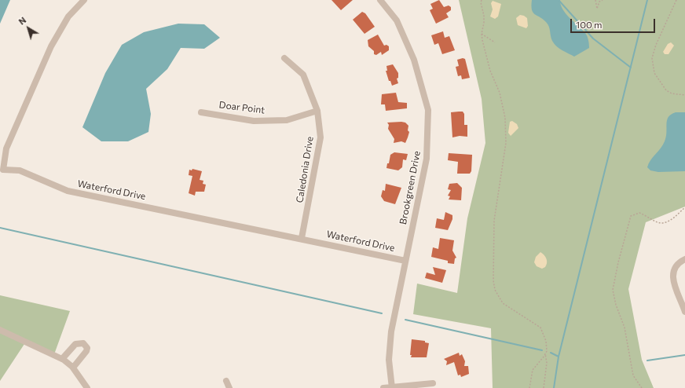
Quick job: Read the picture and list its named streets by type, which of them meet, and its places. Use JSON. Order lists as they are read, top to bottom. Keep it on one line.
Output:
{"streets":{"street":["Doar Point","Caledonia Drive","Brookgreen Drive","Waterford Drive"]},"crossings":[["Doar Point","Caledonia Drive"],["Caledonia Drive","Waterford Drive"],["Brookgreen Drive","Waterford Drive"]],"scale_bar":"100 m","north":"top left"}
